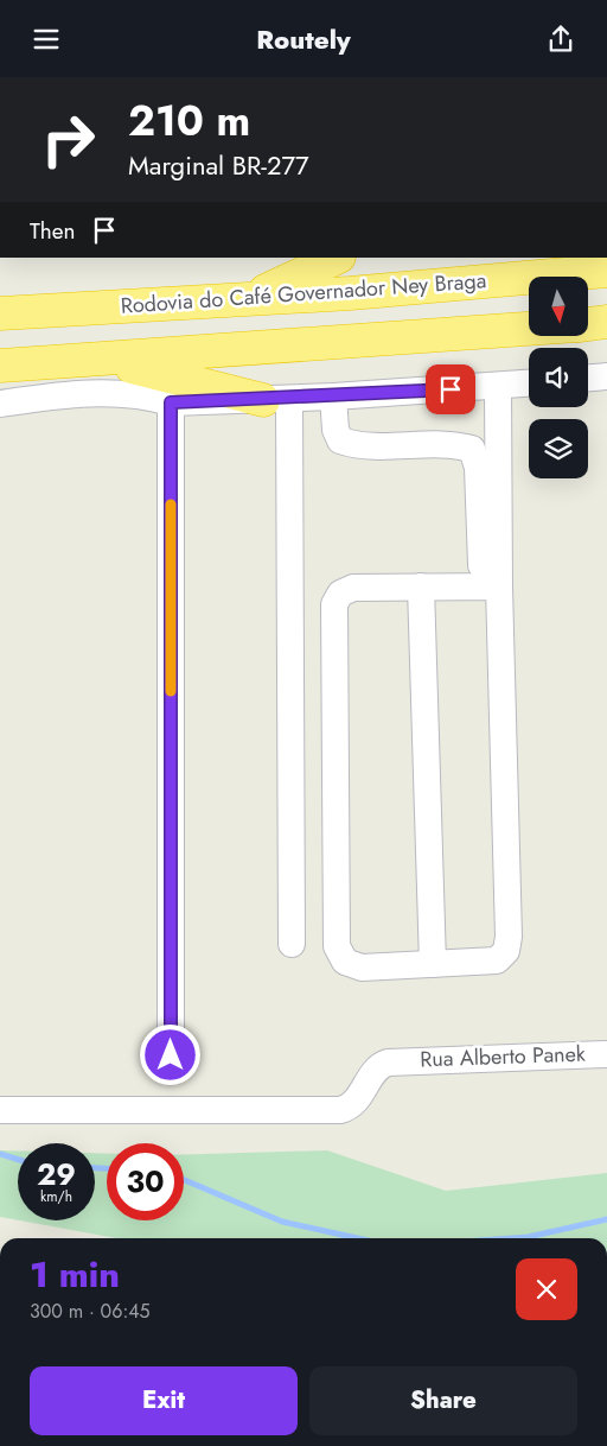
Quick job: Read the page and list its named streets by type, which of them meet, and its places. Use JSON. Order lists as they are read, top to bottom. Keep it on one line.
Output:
{"streets":{"highway":["Rodovia do Café Governador Ney Braga"],"street":["Rua Alberto Panek"]},"north":"bottom","page":{"header":"Routely","turn":["210 m","Marginal BR-277"],"then":"Then","speed":"29 km/h","limit":"30","heading":["1 min","300 m · 06:45"],"buttons":["Exit","Share"]}}
